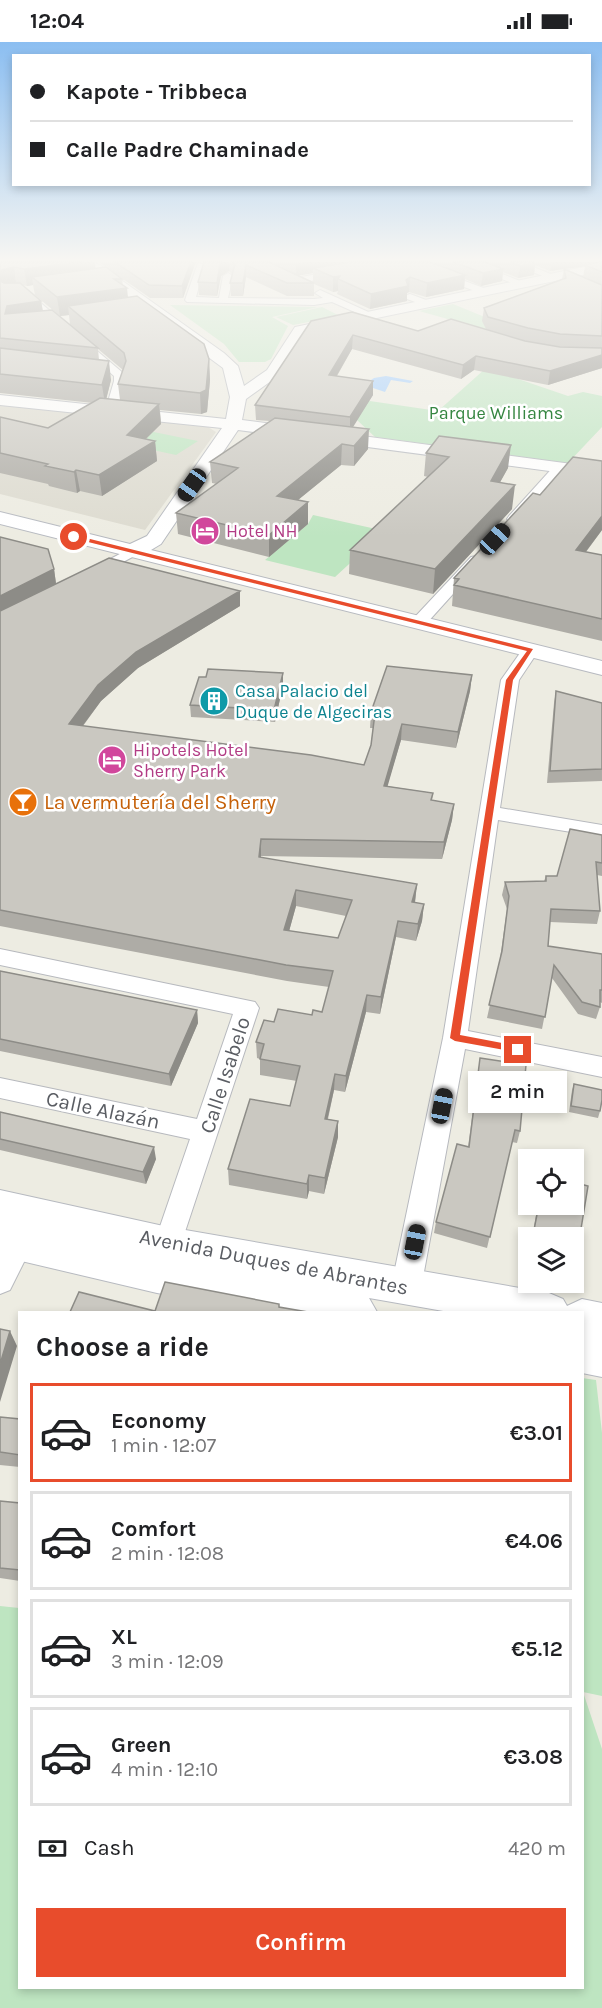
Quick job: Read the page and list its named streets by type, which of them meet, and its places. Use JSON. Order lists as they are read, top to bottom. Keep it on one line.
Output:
{"streets":{"street":["Calle Isabelo","Calle Alazán","Avenida Duques de Abrantes"]},"crossings":[["Calle Isabelo","Calle Alazán"],["Calle Isabelo","Avenida Duques de Abrantes"]],"parks":["Parque Williams"],"places":{"hotel":["Hotel NH","Hipotels Hotel Sherry Park"],"building":["Casa Palacio del Duque de Algeciras"],"bar":["La vermutería del Sherry"]},"page":{"status":"12:04","banner":["Kapote - Tribbeca","Calle Padre Chaminade"],"bubble":"2 min","heading":"Choose a ride","list":[{"name":"Economy","note":"1 min · 12:07","value":"€3.01"},{"name":"Comfort","note":"2 min · 12:08","value":"€4.06"},{"name":"XL","note":"3 min · 12:09","value":"€5.12"},{"name":"Green","note":"4 min · 12:10","value":"€3.08"}],"pay":["Cash","420 m"],"buttons":"Confirm"}}
